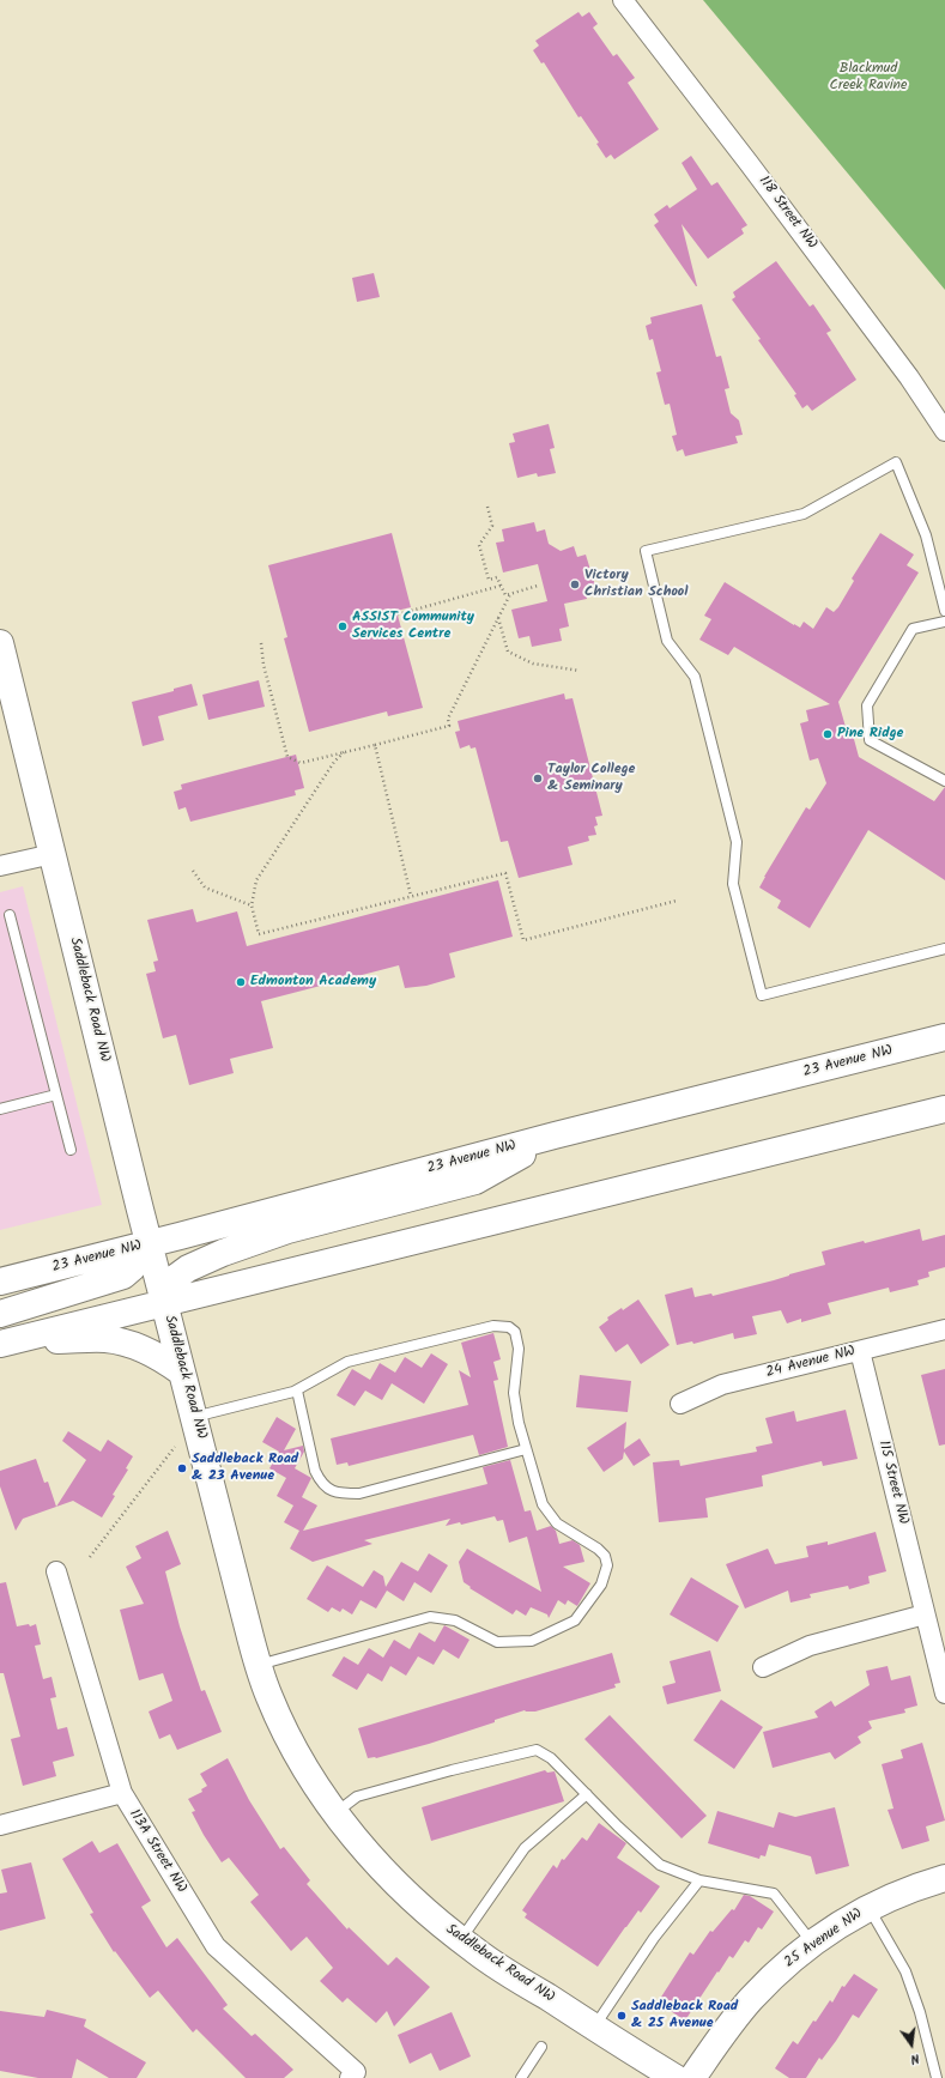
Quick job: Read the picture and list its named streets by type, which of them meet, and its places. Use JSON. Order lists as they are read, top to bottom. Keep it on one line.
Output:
{"streets":{"main road":["Saddleback Road NW","23 Avenue NW","25 Avenue NW"],"street":["118 Street NW","24 Avenue NW","115 Street NW","113A Street NW"]},"crossings":[["Saddleback Road NW","23 Avenue NW"],["24 Avenue NW","115 Street NW"]],"parks":["Blackmud Creek Ravine"],"places":["Victory Christian School","ASSIST Community Services Centre","Pine Ridge","Taylor College & Seminary","Edmonton Academy","Saddleback Road & 23 Avenue","Saddleback Road & 25 Avenue"],"north":"bottom"}
